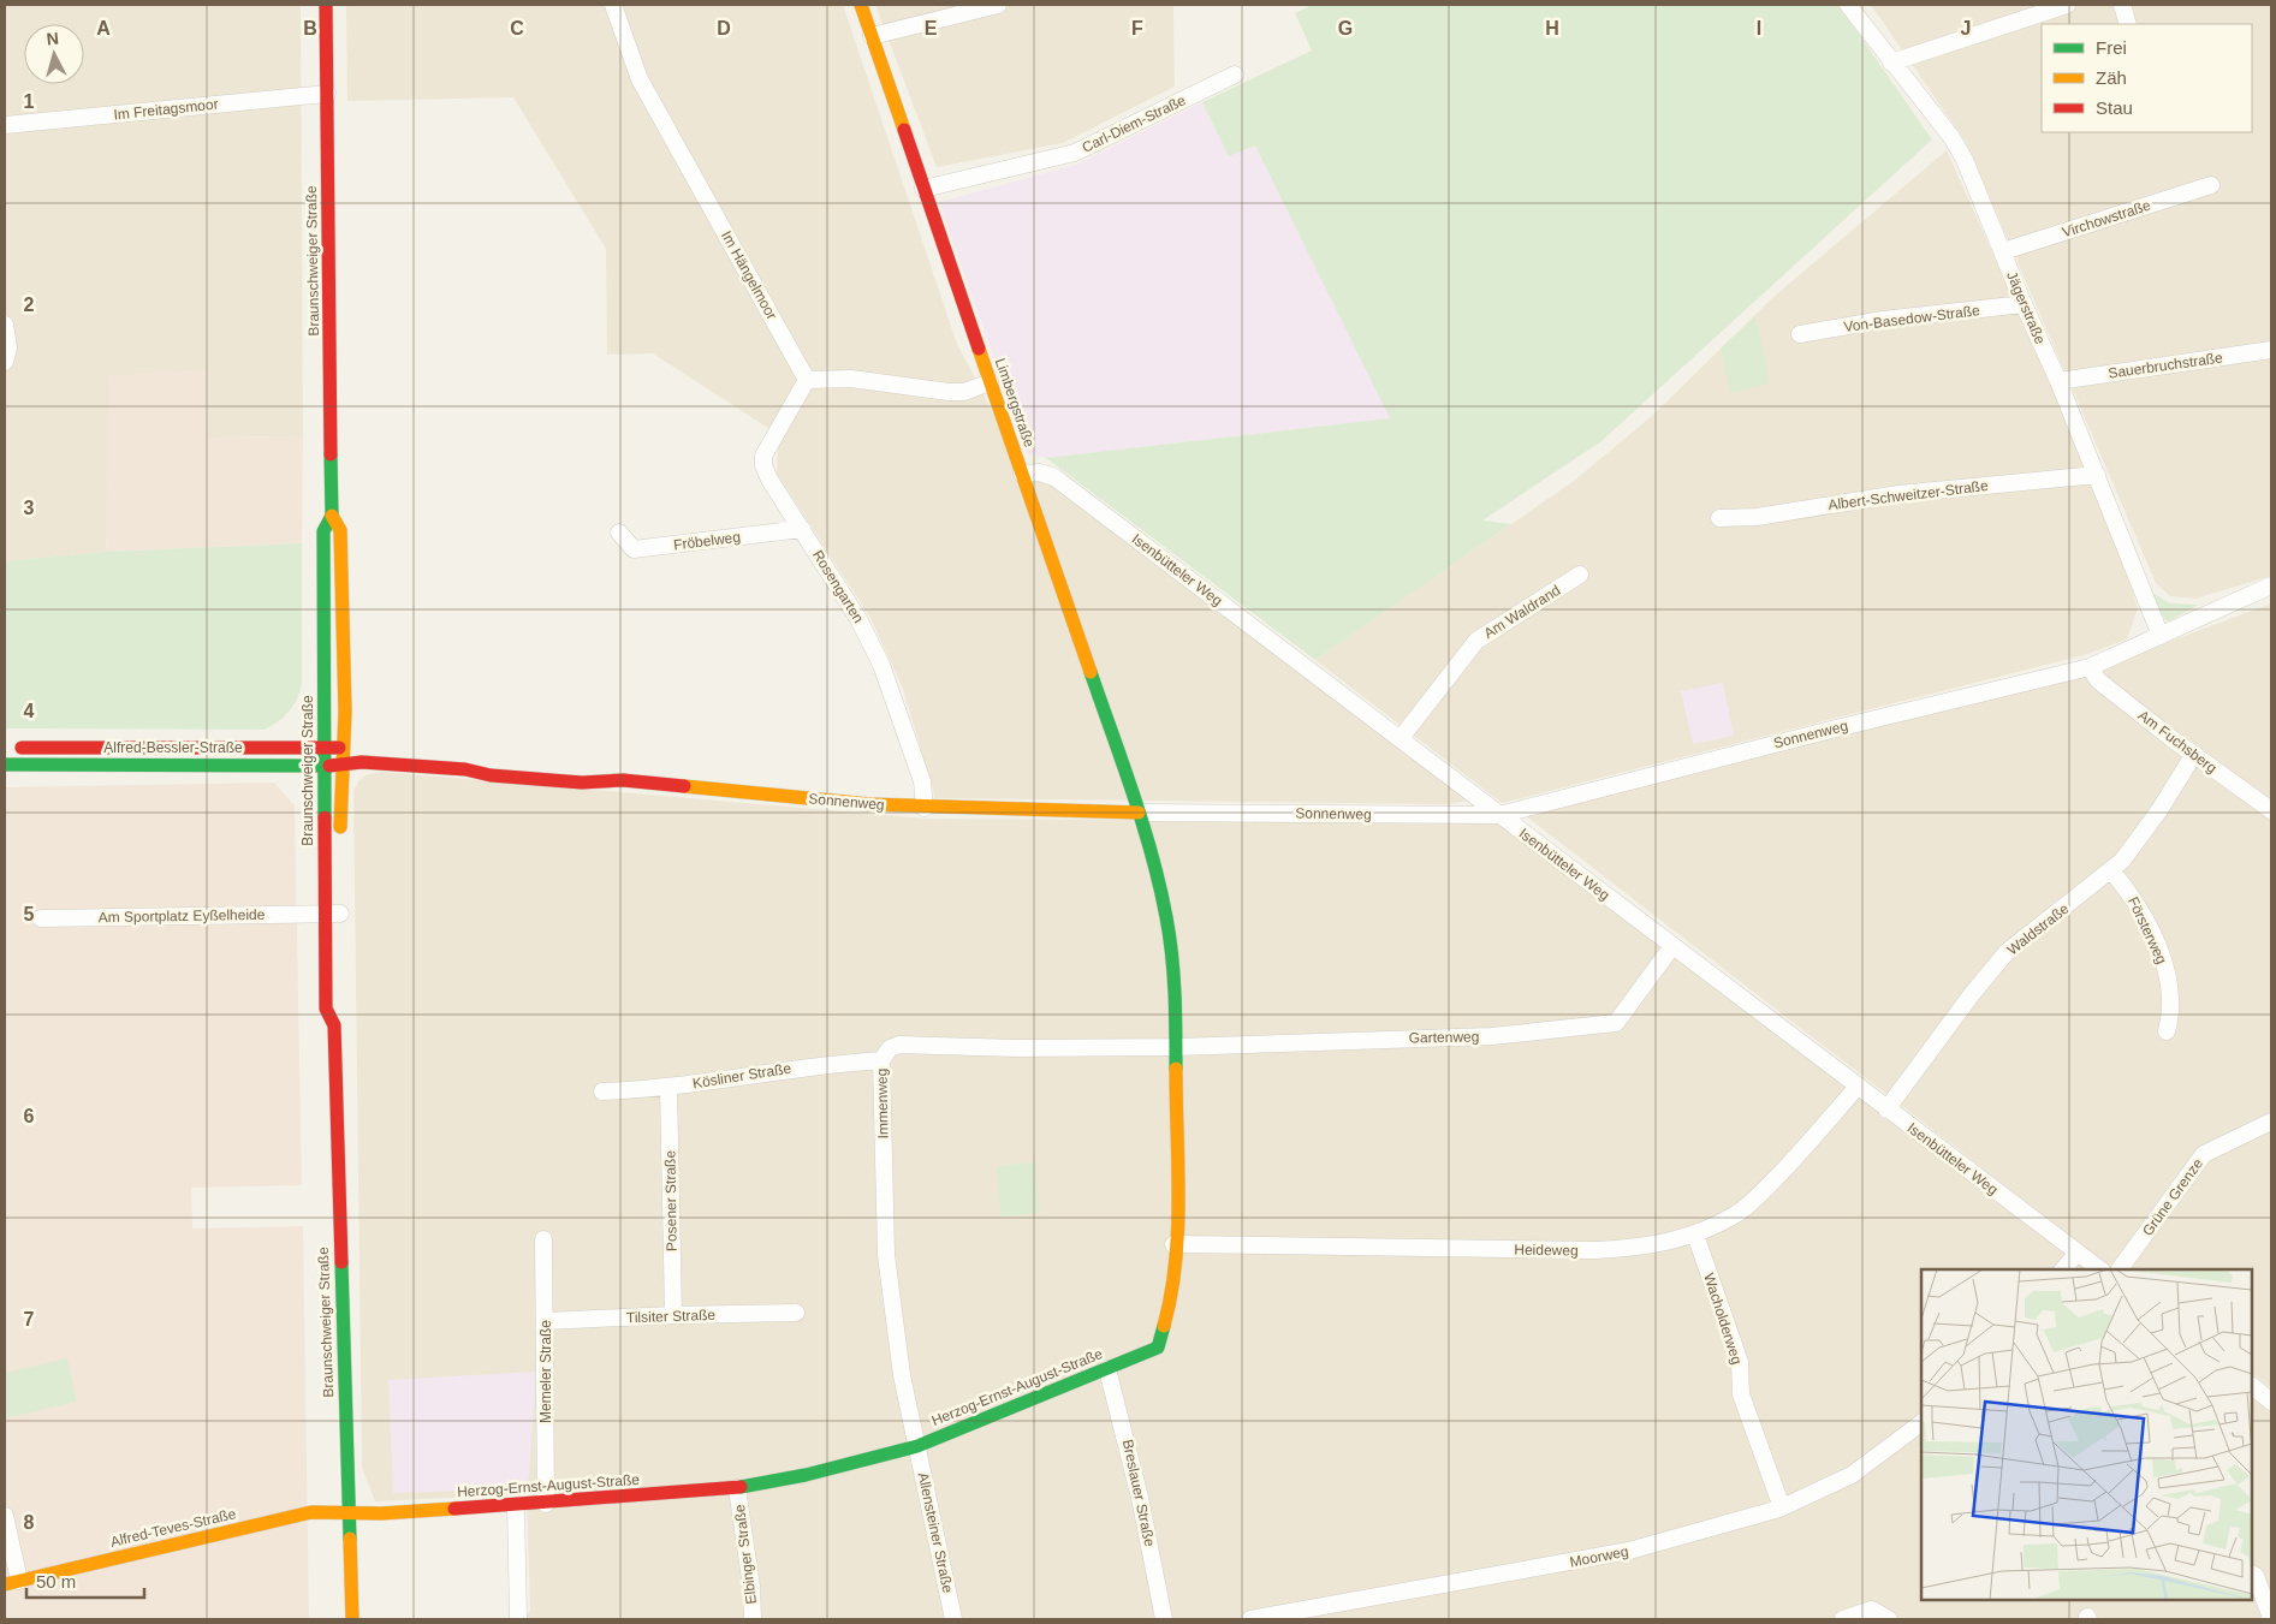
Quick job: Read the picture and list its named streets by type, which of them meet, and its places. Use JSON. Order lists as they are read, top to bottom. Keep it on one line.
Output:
{"streets":{"street":["Im Freitagsmoor","Carl-Diem-Straße","Virchowstraße","Braunschweiger Straße","Im Hängelmoor","Jägerstraße","Von-Basedow-Straße","Sauerbruchstraße","Limbergstraße","Albert-Schweitzer-Straße","Fröbelweg","Isenbütteler Weg","Rosengarten","Am Waldrand","Sonnenweg","Am Fuchsberg","Alfred-Bessler-Straße","Am Sportplatz Eyßelheide","Waldstraße","Försterweg","Gartenweg","Kösliner Straße","Immenweg","Grüne Grenze","Posener Straße","Heideweg","Tilsiter Straße","Wacholderweg","Memeler Straße","Herzog-Ernst-August-Straße","Breslauer Straße","Alfred-Teves-Straße","Allensteiner Straße","Elbinger Straße","Moorweg"]},"crossings":[["Im Freitagsmoor","Braunschweiger Straße"],["Carl-Diem-Straße","Limbergstraße"],["Virchowstraße","Jägerstraße"],["Braunschweiger Straße","Sonnenweg"],["Braunschweiger Straße","Alfred-Bessler-Straße"],["Braunschweiger Straße","Am Sportplatz Eyßelheide"],["Braunschweiger Straße","Herzog-Ernst-August-Straße"],["Braunschweiger Straße","Alfred-Teves-Straße"],["Im Hängelmoor","Rosengarten"],["Jägerstraße","Von-Basedow-Straße"],["Jägerstraße","Sauerbruchstraße"],["Jägerstraße","Albert-Schweitzer-Straße"],["Jägerstraße","Sonnenweg"],["Limbergstraße","Isenbütteler Weg"],["Limbergstraße","Sonnenweg"],["Limbergstraße","Herzog-Ernst-August-Straße"],["Fröbelweg","Rosengarten"],["Isenbütteler Weg","Am Waldrand"],["Isenbütteler Weg","Sonnenweg"],["Isenbütteler Weg","Waldstraße"],["Isenbütteler Weg","Gartenweg"],["Isenbütteler Weg","Heideweg"],["Rosengarten","Sonnenweg"],["Sonnenweg","Am Fuchsberg"],["Sonnenweg","Alfred-Bessler-Straße"],["Sonnenweg","Herzog-Ernst-August-Straße"],["Am Fuchsberg","Waldstraße"],["Waldstraße","Försterweg"],["Gartenweg","Immenweg"],["Gartenweg","Herzog-Ernst-August-Straße"],["Kösliner Straße","Immenweg"],["Kösliner Straße","Posener Straße"],["Immenweg","Herzog-Ernst-August-Straße"],["Immenweg","Allensteiner Straße"],["Posener Straße","Tilsiter Straße"],["Heideweg","Wacholderweg"],["Heideweg","Herzog-Ernst-August-Straße"],["Tilsiter Straße","Memeler Straße"],["Wacholderweg","Moorweg"],["Memeler Straße","Herzog-Ernst-August-Straße"],["Herzog-Ernst-August-Straße","Breslauer Straße"],["Herzog-Ernst-August-Straße","Alfred-Teves-Straße"],["Herzog-Ernst-August-Straße","Allensteiner Straße"],["Herzog-Ernst-August-Straße","Elbinger Straße"]],"legend":["Frei","Zäh","Stau"],"scale_bar":"50 m","north":"top","grid":{"columns":["A","B","C","D","E","F","G","H","I","J"],"rows":["1","2","3","4","5","6","7","8"]}}
